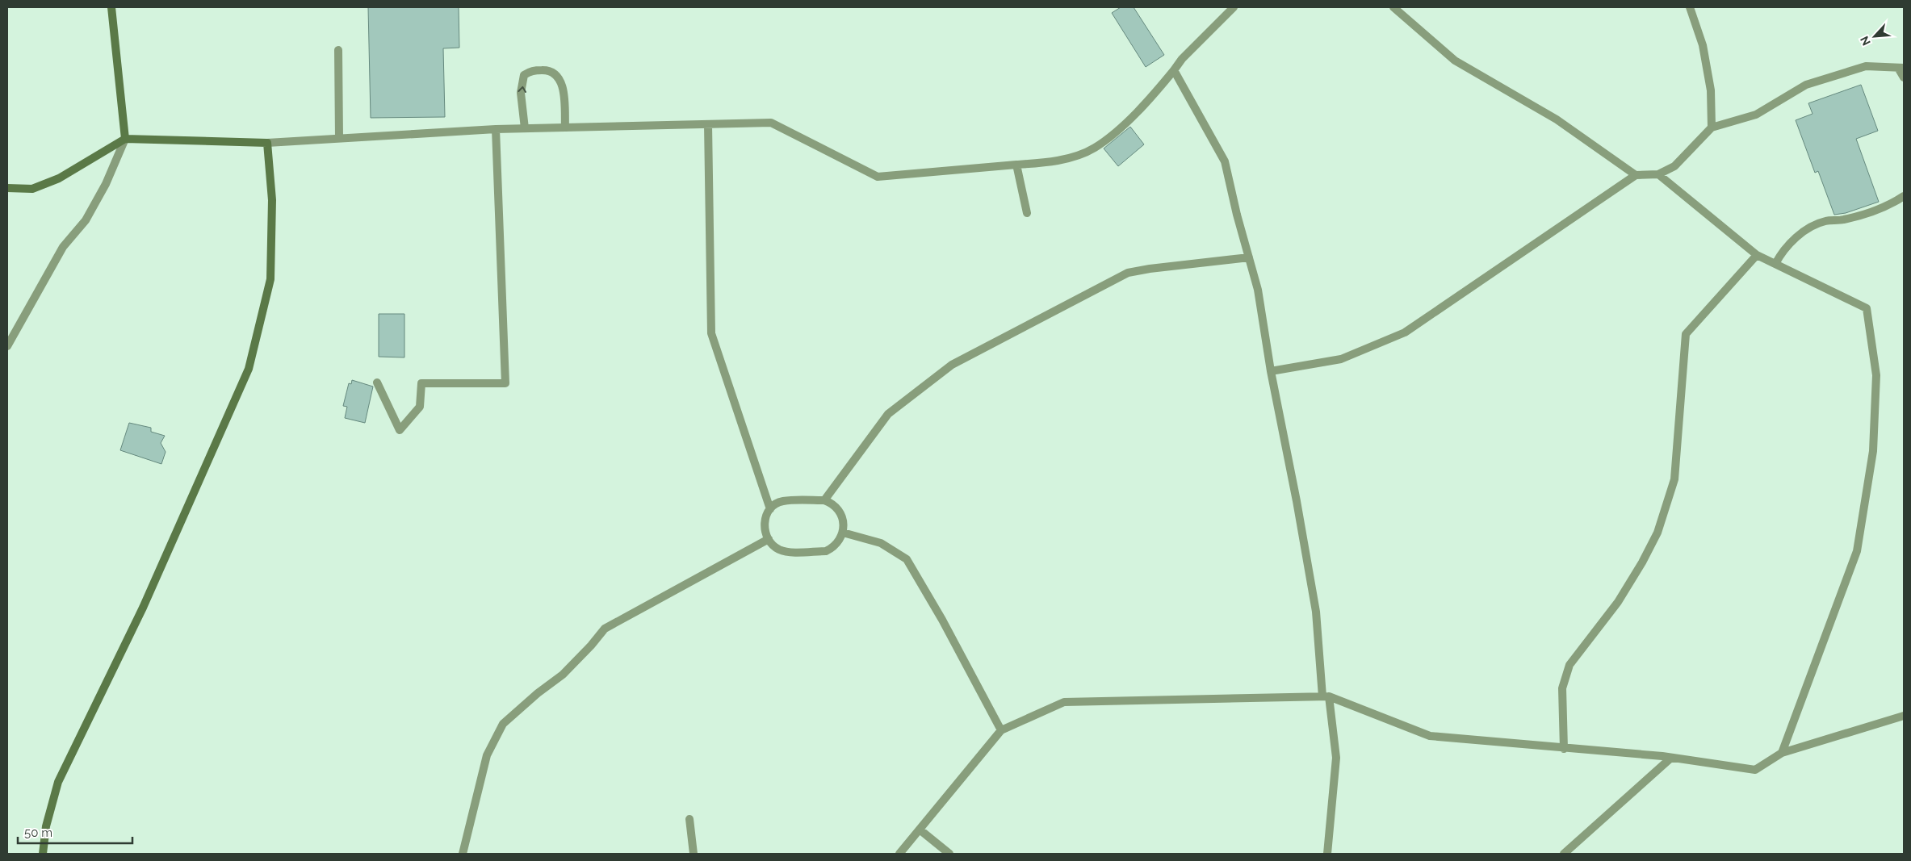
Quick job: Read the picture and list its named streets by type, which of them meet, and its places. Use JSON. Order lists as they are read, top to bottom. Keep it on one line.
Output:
{"scale_bar":"50 m","north":"bottom left"}
